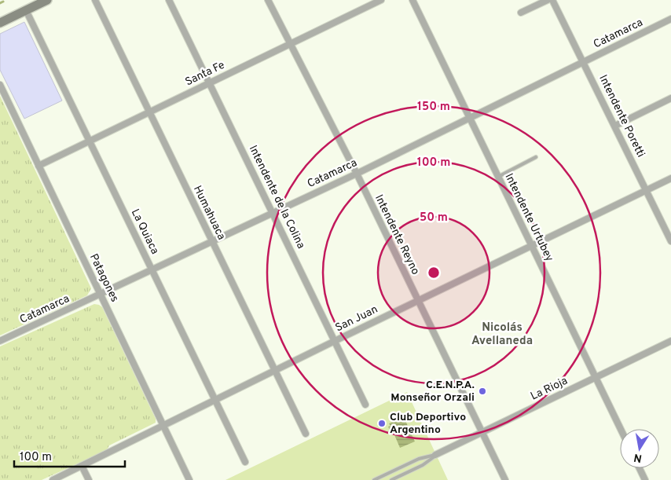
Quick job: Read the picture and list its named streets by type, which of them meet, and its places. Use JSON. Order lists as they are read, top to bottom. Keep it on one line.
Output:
{"streets":{"street":["Catamarca","Santa Fe","Intendente Poretti","Intendente de la Colina","Humahuaca","Intendente Urtubey","La Quiaca","Intendente Reyno","Patagones","San Juan","La Rioja"]},"crossings":[["Catamarca","Intendente Poretti"],["Catamarca","Intendente de la Colina"],["Catamarca","Humahuaca"],["Catamarca","Intendente Urtubey"],["Catamarca","La Quiaca"],["Catamarca","Intendente Reyno"],["Catamarca","Patagones"],["Santa Fe","Intendente de la Colina"],["Santa Fe","Humahuaca"],["Santa Fe","La Quiaca"],["Santa Fe","Intendente Reyno"],["Santa Fe","Patagones"],["Intendente Poretti","San Juan"],["Intendente de la Colina","San Juan"],["Humahuaca","San Juan"],["Intendente Urtubey","San Juan"],["Intendente Urtubey","La Rioja"],["La Quiaca","San Juan"],["Intendente Reyno","San Juan"],["Intendente Reyno","La Rioja"],["Patagones","San Juan"]],"districts":["Nicolás Avellaneda"],"places":["C.E.N.P.A. Monseñor Orzali","Club Deportivo Argentino"],"scale_bar":"100 m","north":"bottom","rings":["150 m","100 m","50 m"]}
